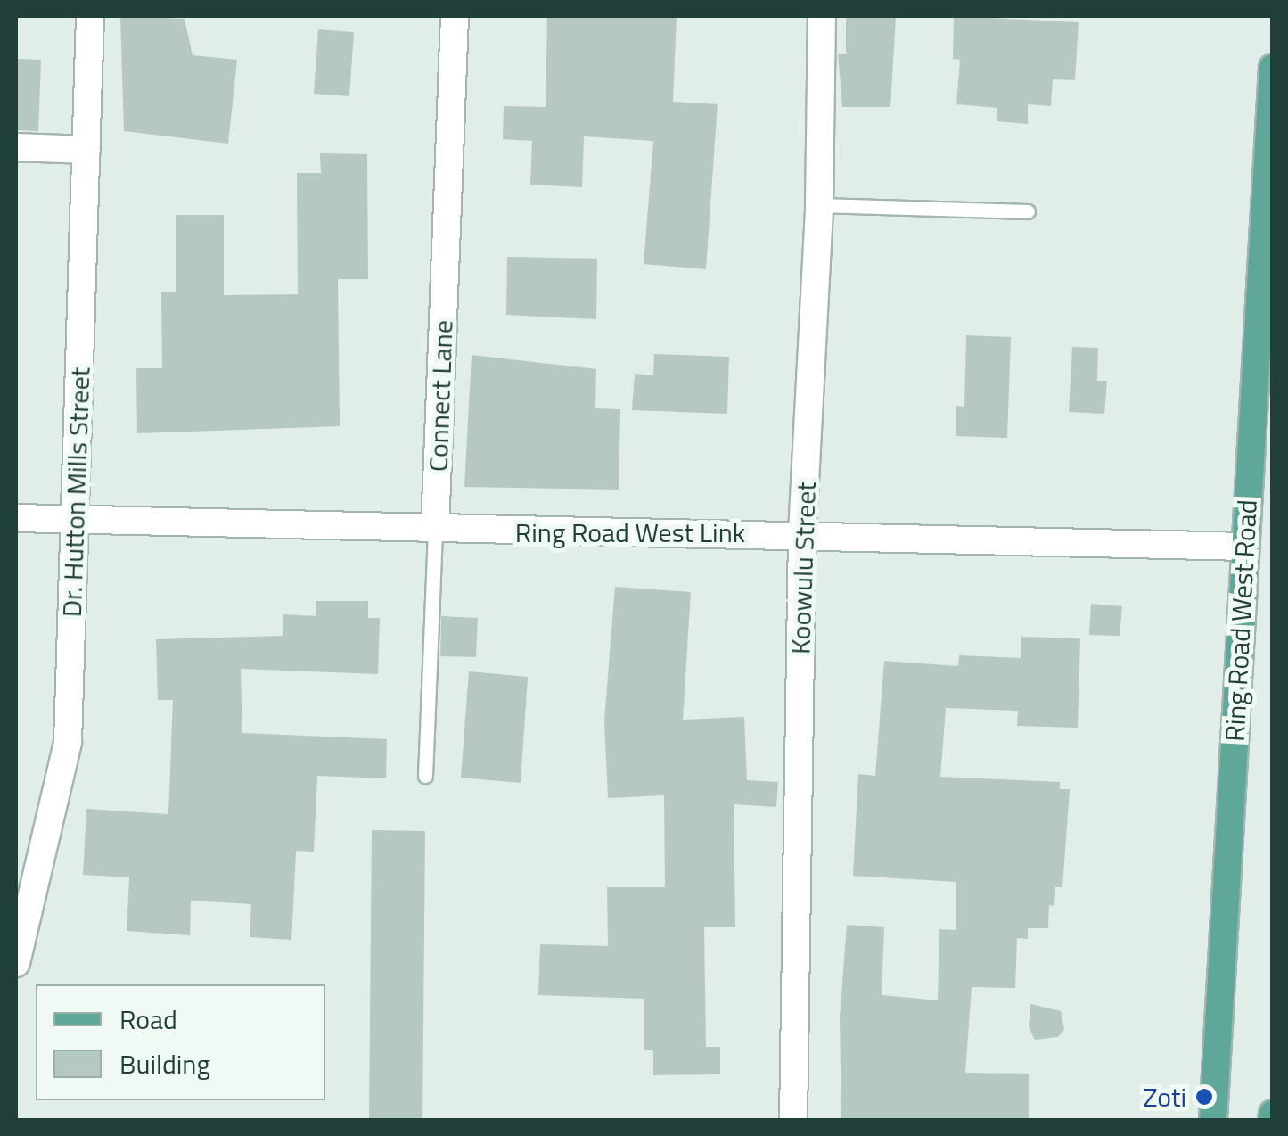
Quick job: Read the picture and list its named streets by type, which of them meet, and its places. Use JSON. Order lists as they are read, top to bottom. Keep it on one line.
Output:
{"streets":{"main road":["Ring Road West Road"],"street":["Connect Lane","Dr. Hutton Mills Street","Ring Road West Link","Koowulu Street"]},"crossings":[["Connect Lane","Ring Road West Link"],["Dr. Hutton Mills Street","Ring Road West Link"],["Ring Road West Link","Koowulu Street"],["Ring Road West Link","Ring Road West Road"]],"places":["Zoti"],"legend":["Road","Building"]}
